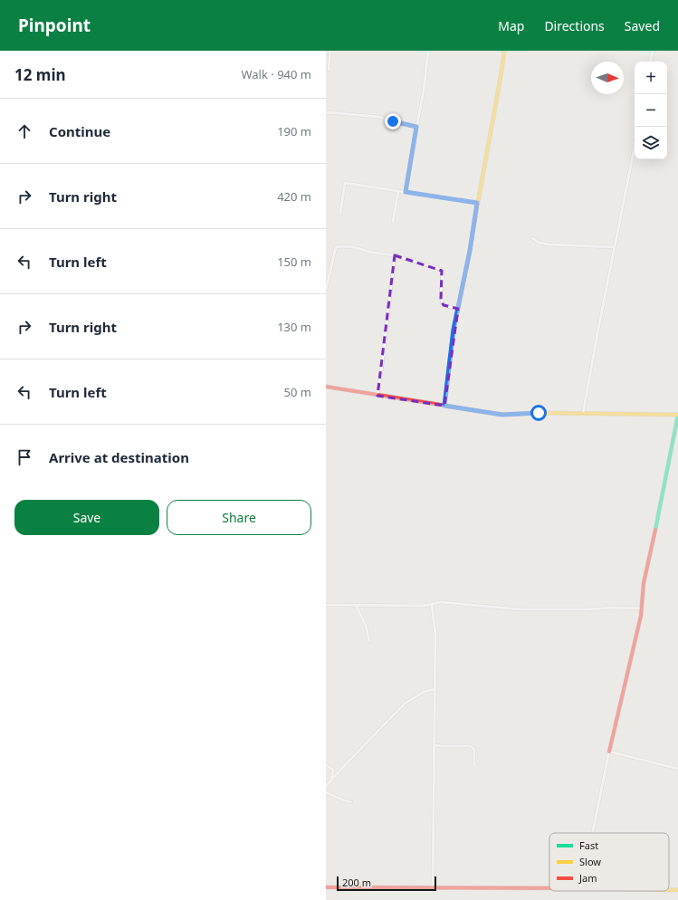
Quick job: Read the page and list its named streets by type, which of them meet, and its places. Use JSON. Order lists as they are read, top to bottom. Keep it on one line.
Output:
{"legend":["Fast","Slow","Jam"],"scale_bar":"200 m","north":"right","page":{"header":"Pinpoint","nav":["Map","Directions","Saved"],"heading":["12 min","Walk · 940 m"],"map_buttons":["+","−"],"list":[["Continue","190 m"],["Turn right","420 m"],["Turn left","150 m"],["Turn right","130 m"],["Turn left","50 m"],"Arrive at destination"],"buttons":["Save","Share"],"scale":"200 m"}}
